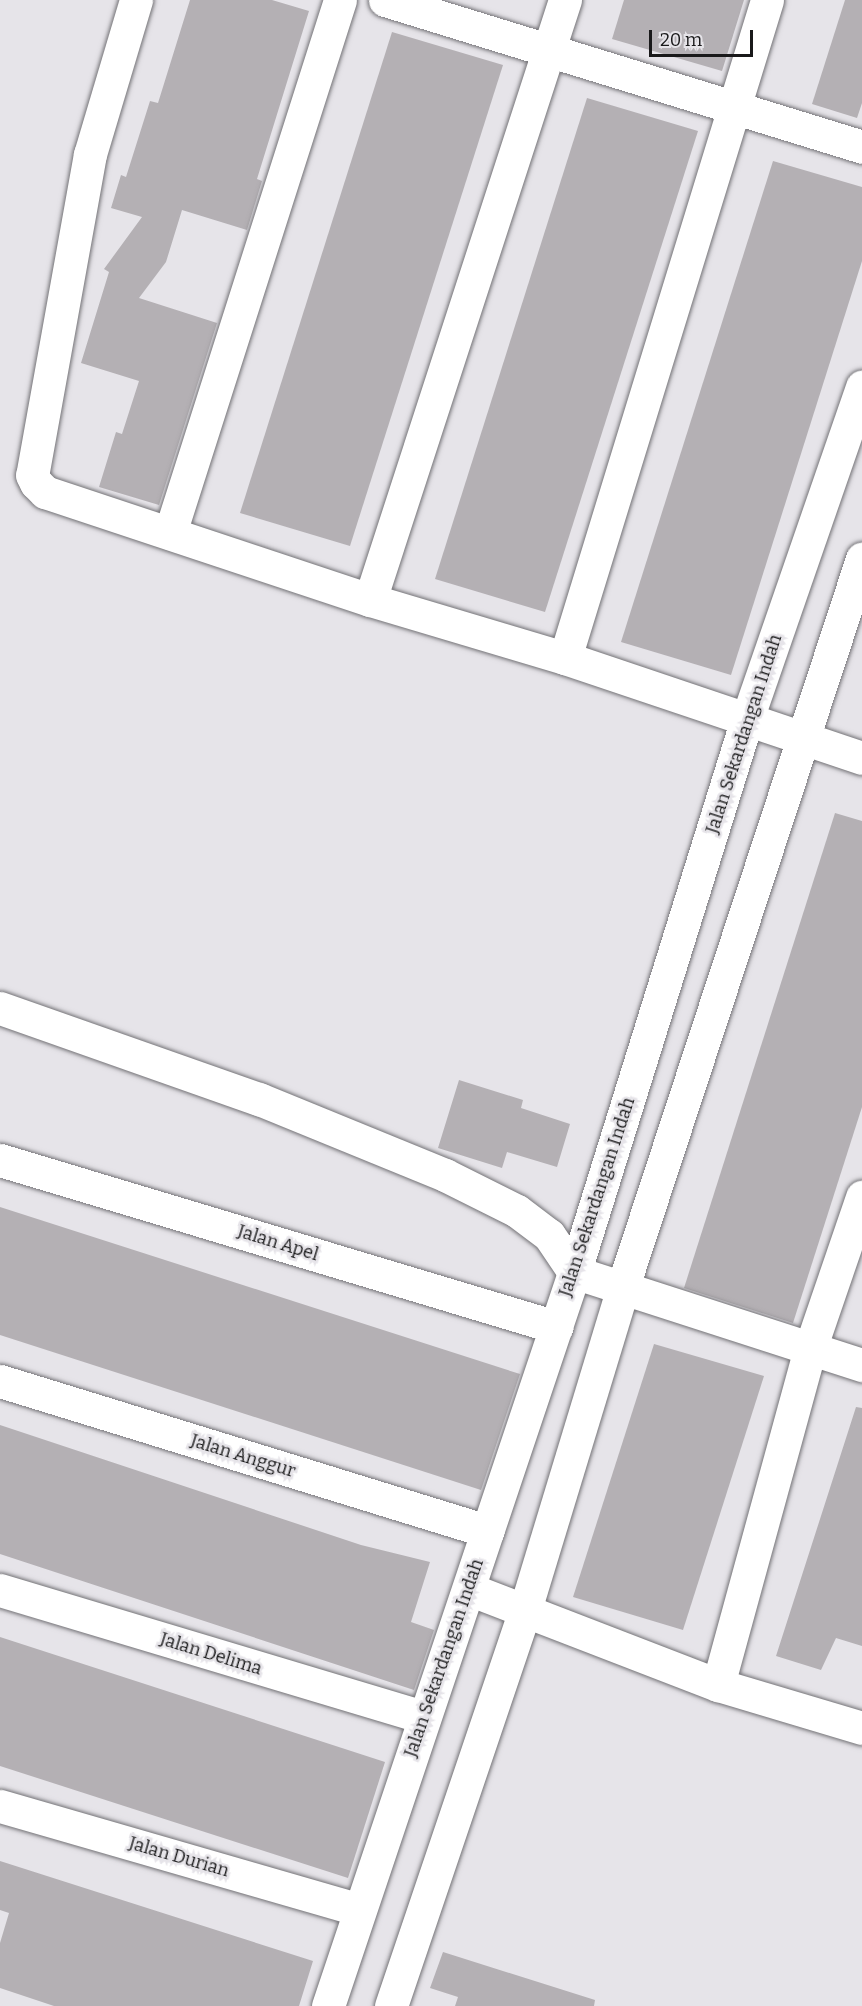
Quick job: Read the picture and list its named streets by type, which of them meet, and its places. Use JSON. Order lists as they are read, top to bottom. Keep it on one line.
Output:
{"streets":{"street":["Jalan Sekardangan Indah","Jalan Apel","Jalan Anggur","Jalan Delima","Jalan Durian"]},"crossings":[["Jalan Sekardangan Indah","Jalan Apel"],["Jalan Sekardangan Indah","Jalan Anggur"],["Jalan Sekardangan Indah","Jalan Delima"],["Jalan Sekardangan Indah","Jalan Durian"]],"scale_bar":"20 m"}
